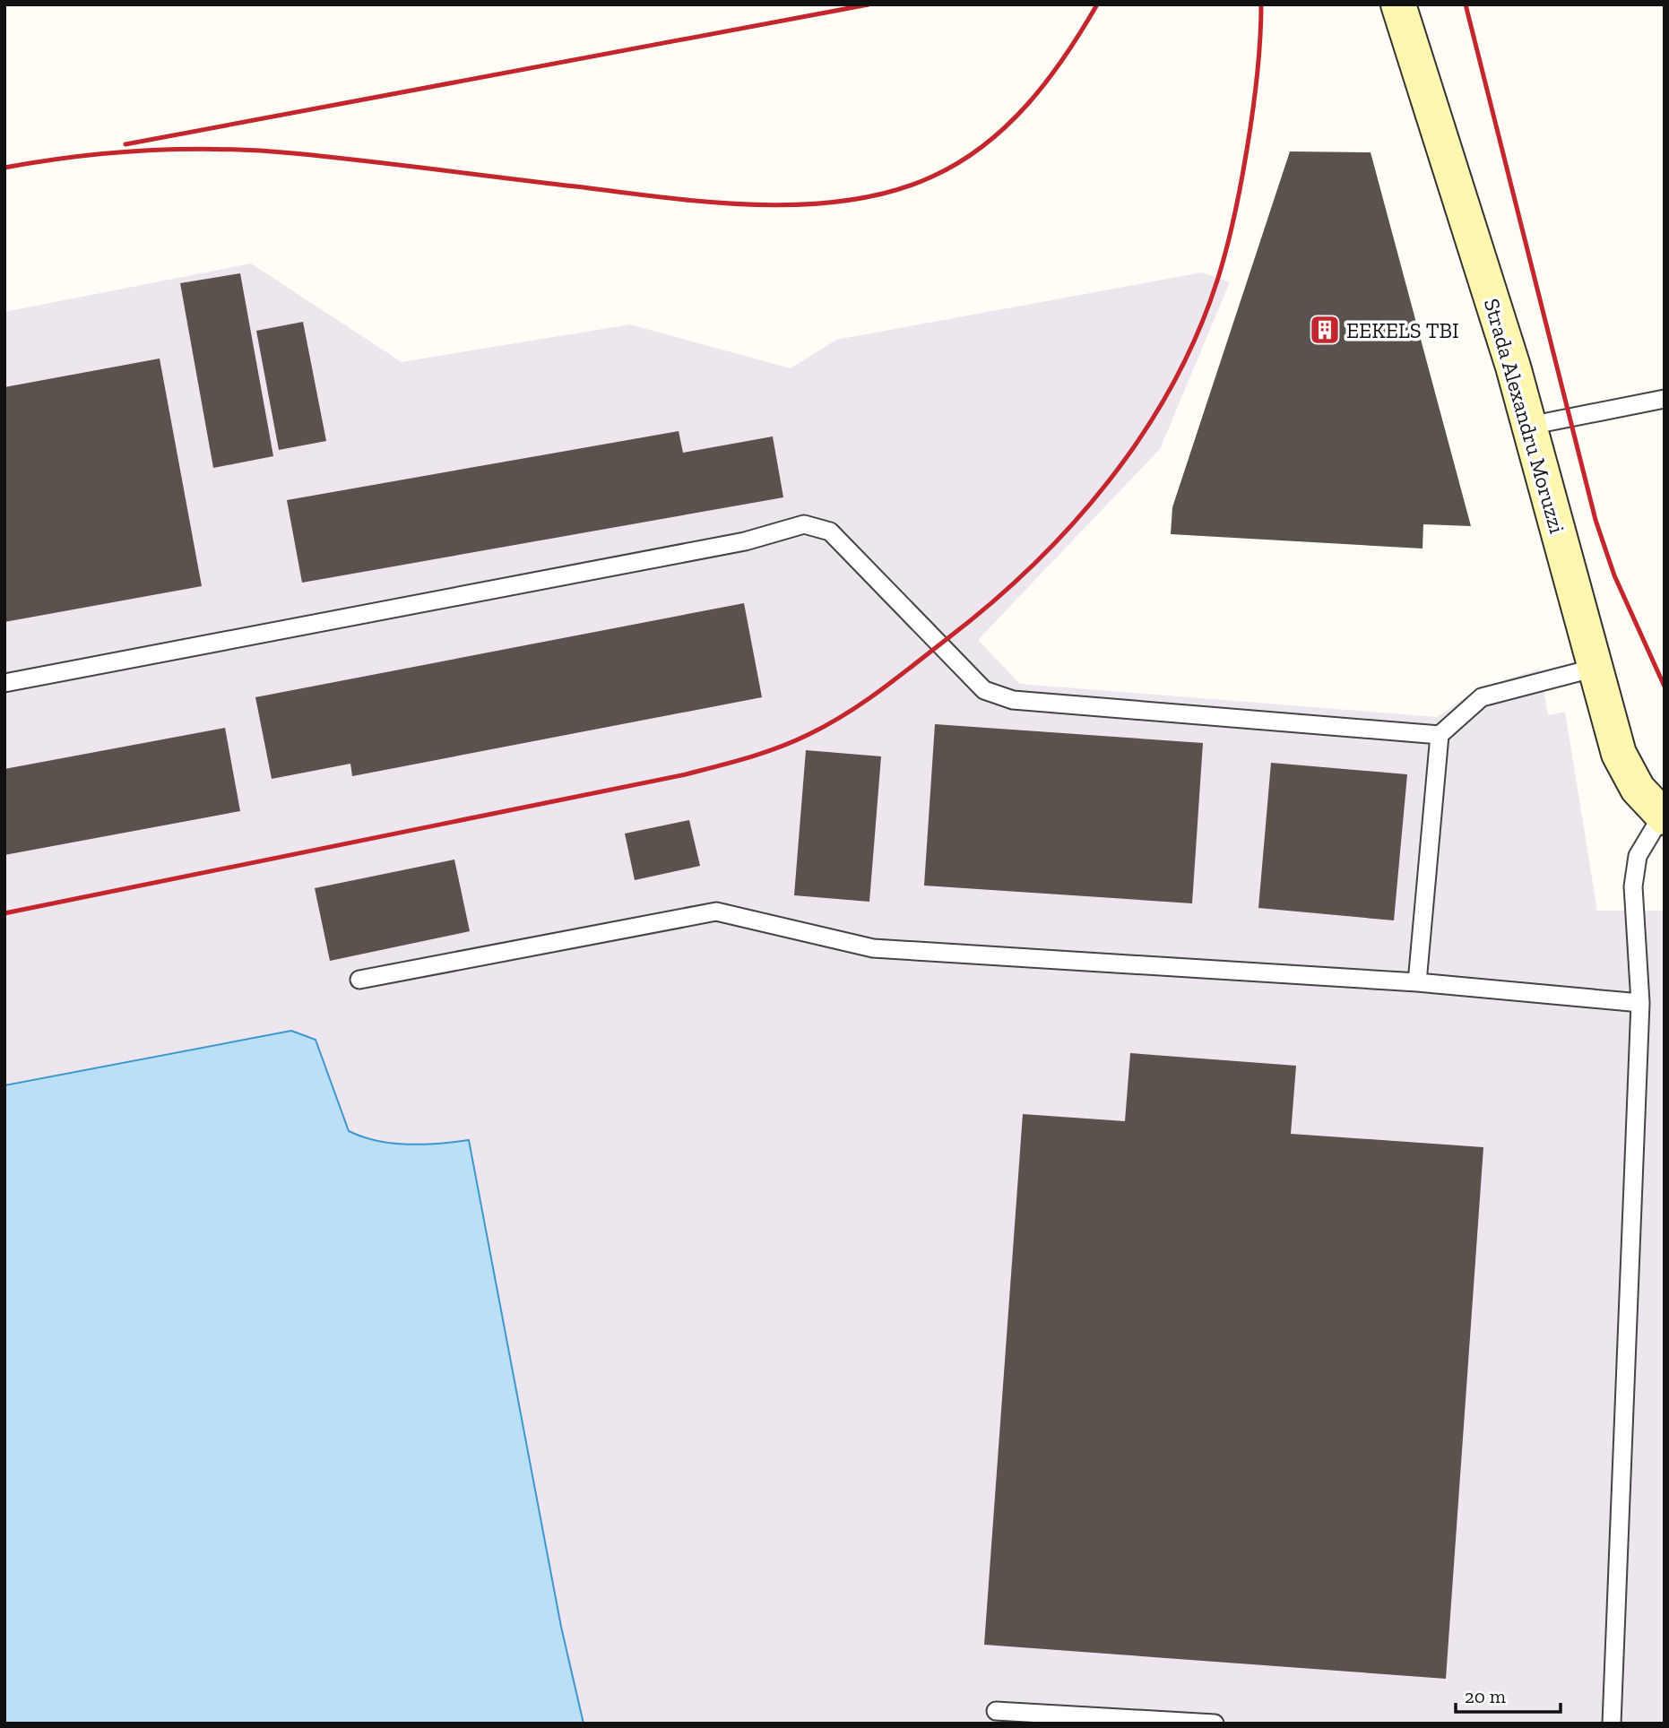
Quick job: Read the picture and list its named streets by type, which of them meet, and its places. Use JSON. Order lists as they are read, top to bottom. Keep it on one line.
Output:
{"streets":{"street":["Strada Alexandru Moruzzi"]},"places":{"building":["EEKELS TBI"]},"scale_bar":"20 m"}
